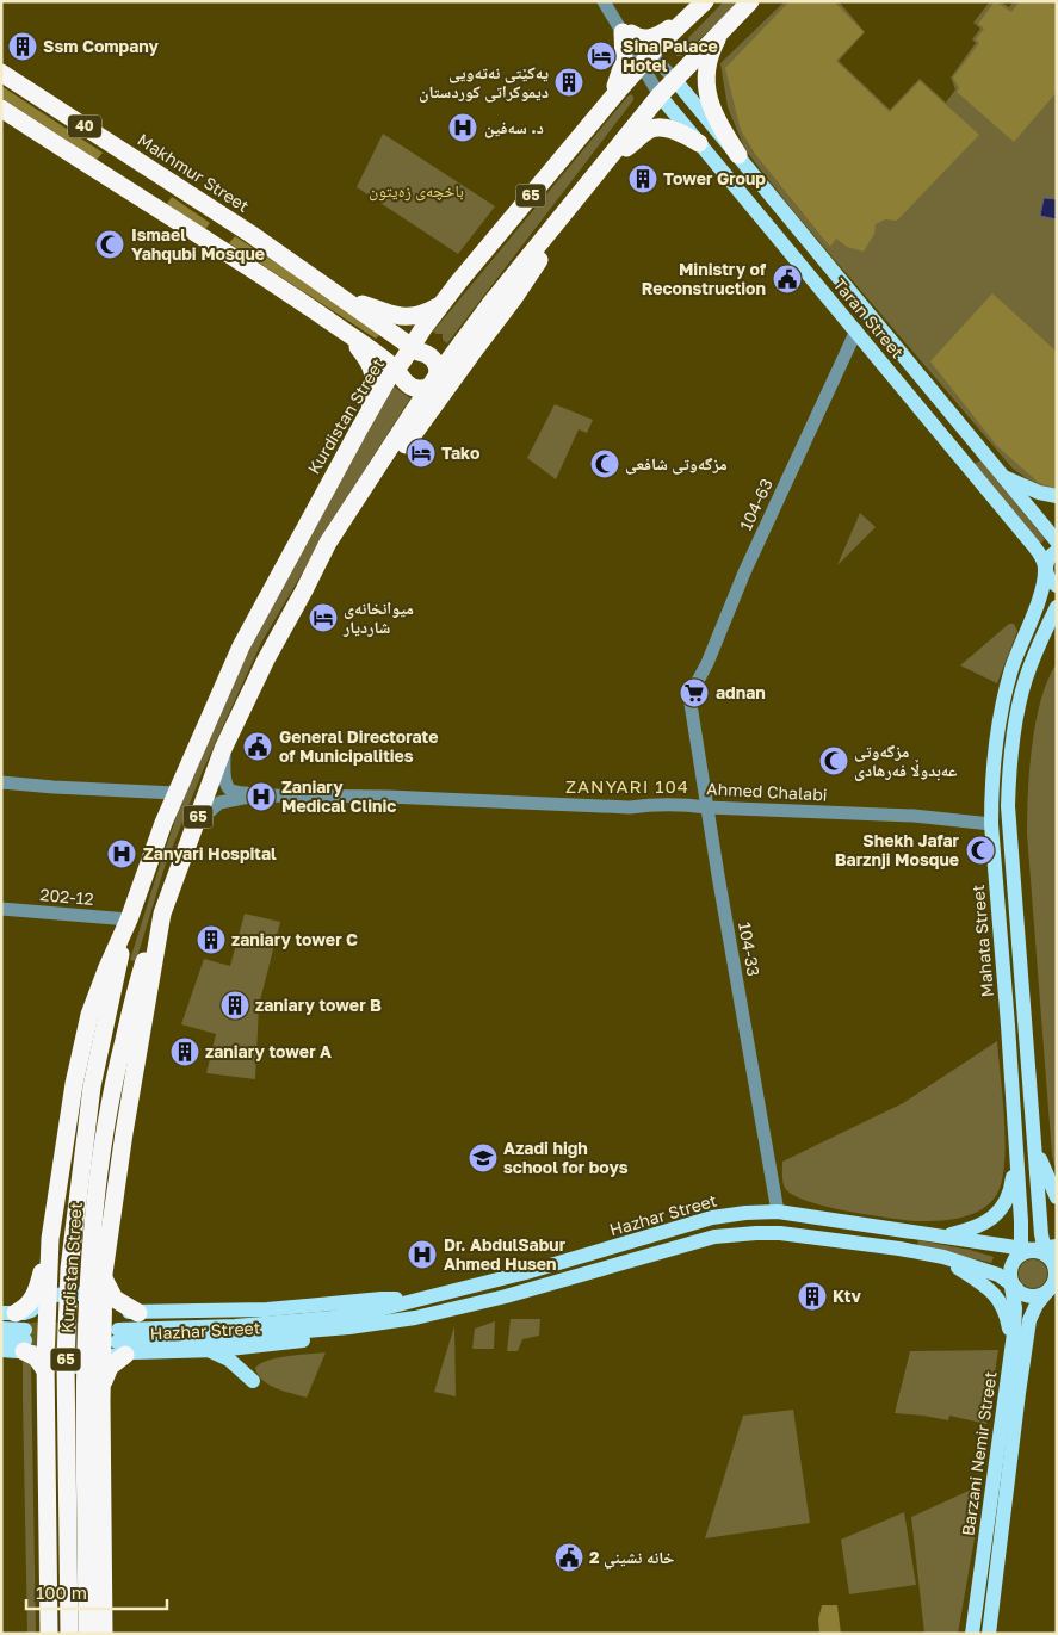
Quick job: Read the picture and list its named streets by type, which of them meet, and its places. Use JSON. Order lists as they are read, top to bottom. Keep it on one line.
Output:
{"streets":{"highway":["40","Makhmur Street","65","Kurdistan Street"],"main road":["Taran Street","Mahata Street","Hazhar Street","Barzani Nemir Street"],"street":["104-63","Ahmed Chalabi","202-12","104-33"]},"crossings":[["Makhmur Street","Kurdistan Street"],["Taran Street","Kurdistan Street"],["Taran Street","104-63"],["Taran Street","Mahata Street"],["Kurdistan Street","202-12"],["Kurdistan Street","Hazhar Street"],["104-63","104-33"],["Ahmed Chalabi","Mahata Street"],["Ahmed Chalabi","104-33"],["Mahata Street","Hazhar Street"],["Mahata Street","Barzani Nemir Street"],["104-33","Hazhar Street"],["Hazhar Street","Barzani Nemir Street"]],"districts":["ZANYARI 104"],"parks":["باخچەی زەیتون"],"places":{"building":["Ssm Company","یه‌كێتی نه‌ته‌ویی دیموكراتی كوردستان","Tower Group","zaniary tower C","zaniary tower B","zaniary tower A","Ktv"],"hotel":["Sina Palace Hotel","Tako","میوانخانەی شاردیار"],"hospital":["د. سەفین","Zaniary Medical Clinic","Zanyari Hospital","Dr. AbdulSabur Ahmed Husen"],"mosque":["Ismael Yahqubi Mosque","مزگەوتی شافعی","مزگەوتی عەبدوڵا فەرهادی","Shekh Jafar Barznji Mosque"],"public building":["Ministry of Reconstruction","General Directorate of Municipalities","خانه نشيني 2"],"supermarket":["adnan"],"school or university":["Azadi high school for boys"]},"scale_bar":"100 m"}
